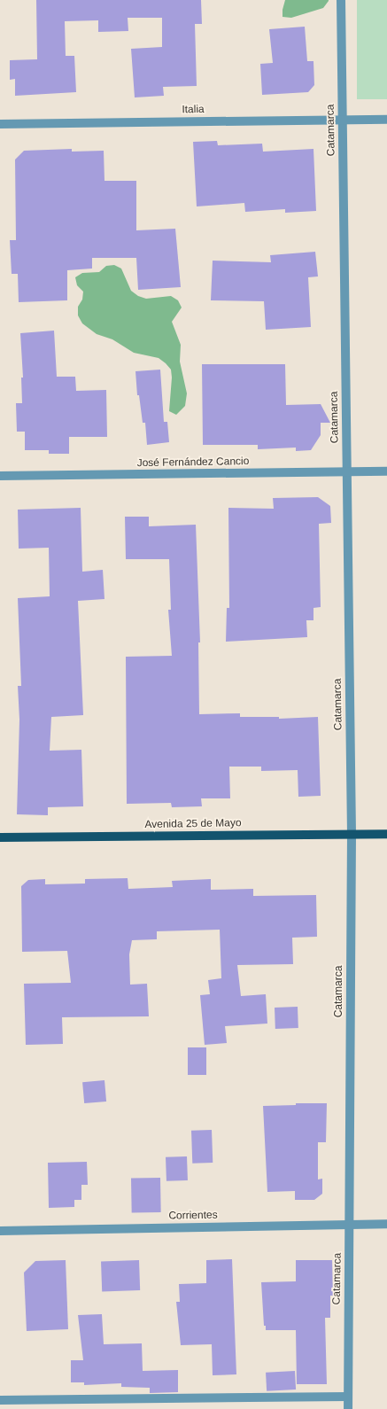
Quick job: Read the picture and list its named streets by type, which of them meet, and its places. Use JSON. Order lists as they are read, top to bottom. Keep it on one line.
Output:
{"streets":{"main road":["Avenida 25 de Mayo"],"street":["Italia","Catamarca","José Fernández Cancio","Corrientes"]},"crossings":[["Italia","Catamarca"],["Catamarca","José Fernández Cancio"],["Catamarca","Avenida 25 de Mayo"],["Catamarca","Corrientes"]]}
